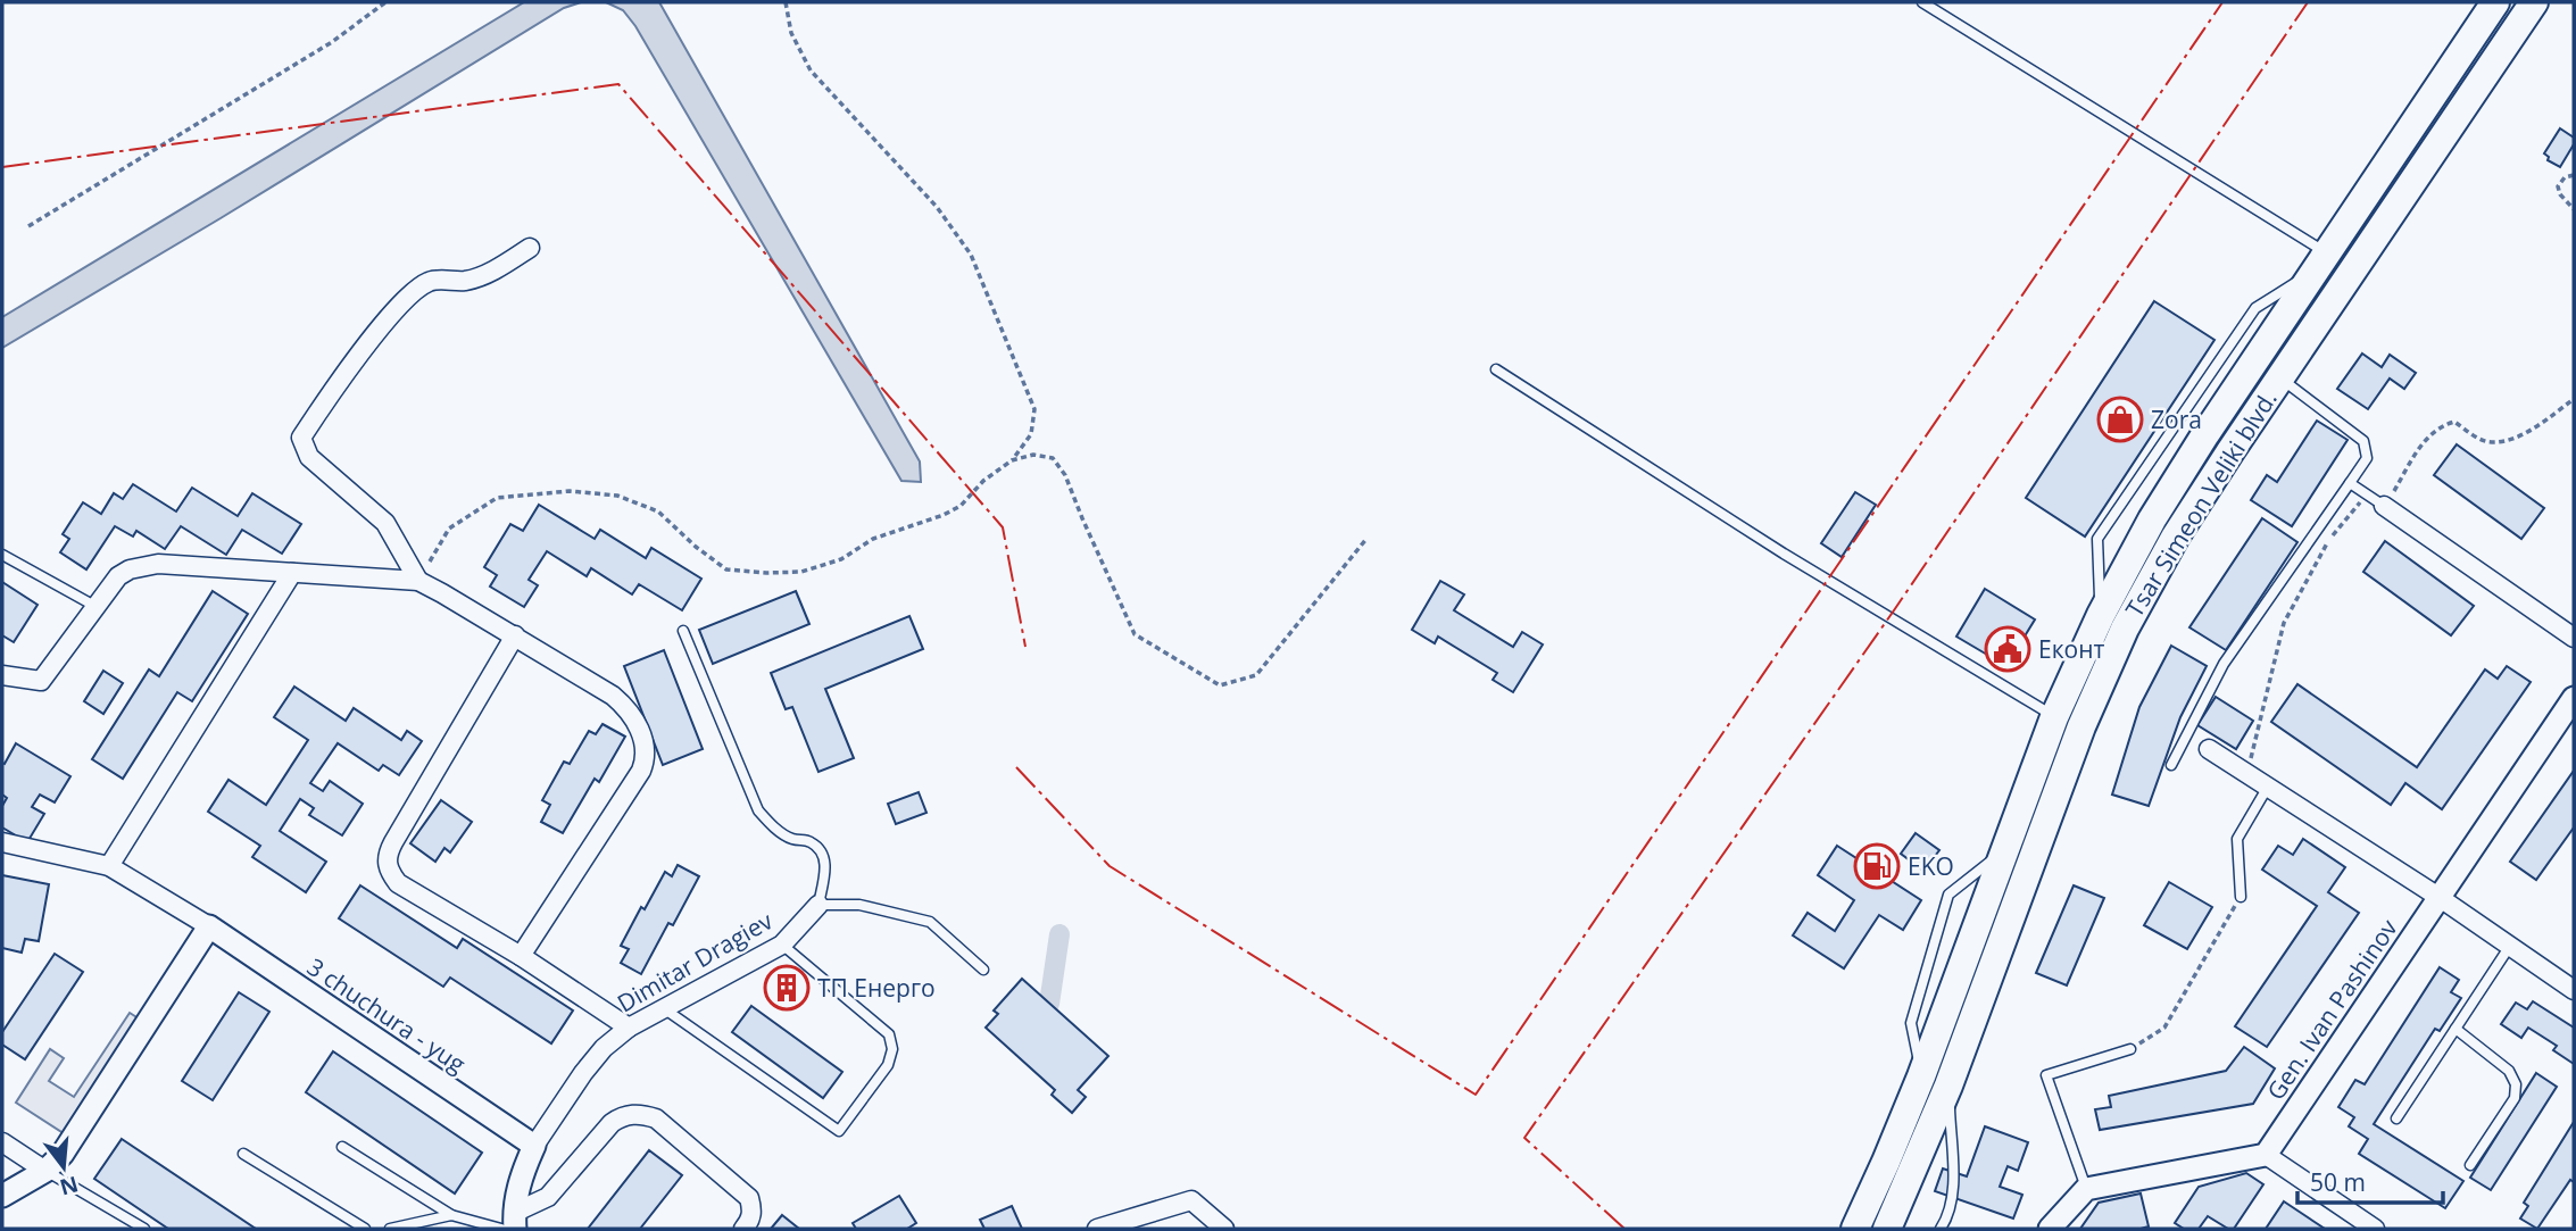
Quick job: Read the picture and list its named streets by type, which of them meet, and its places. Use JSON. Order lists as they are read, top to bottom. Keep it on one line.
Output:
{"streets":{"main road":["Tsar Simeon Veliki blvd."],"street":["Dimitar Dragiev","Gen. Ivan Pashinov","3 chuchura - yug"]},"crossings":[["Dimitar Dragiev","3 chuchura - yug"]],"places":{"shop":["Zora"],"public building":["Еконт"],"fuel station":["EKO"],"building":["ТП Енерго"]},"scale_bar":"50 m","north":"bottom"}
